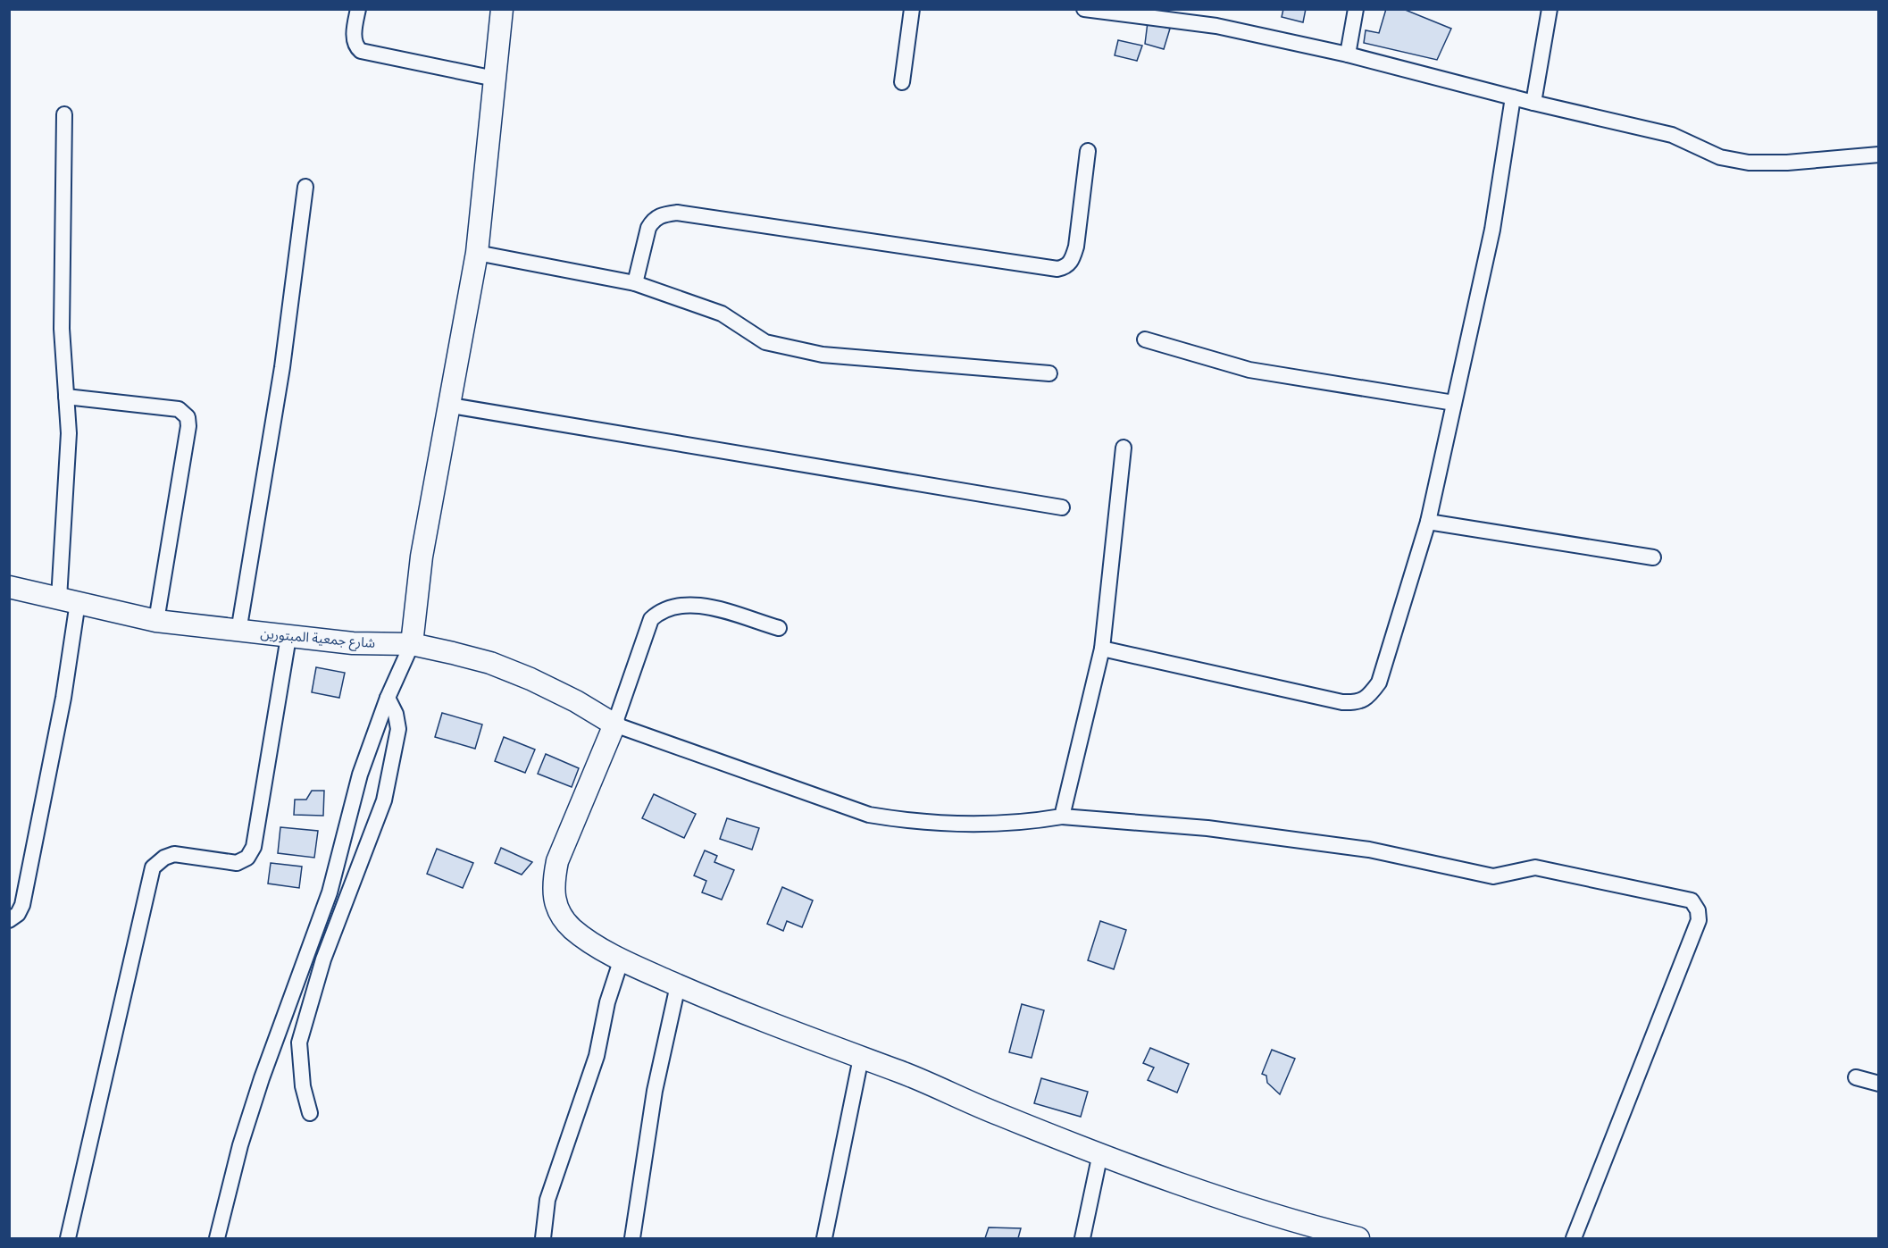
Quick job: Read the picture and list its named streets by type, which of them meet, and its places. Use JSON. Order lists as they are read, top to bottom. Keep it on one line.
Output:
{"streets":{"street":["شارع جمعية المبتورين"]}}
